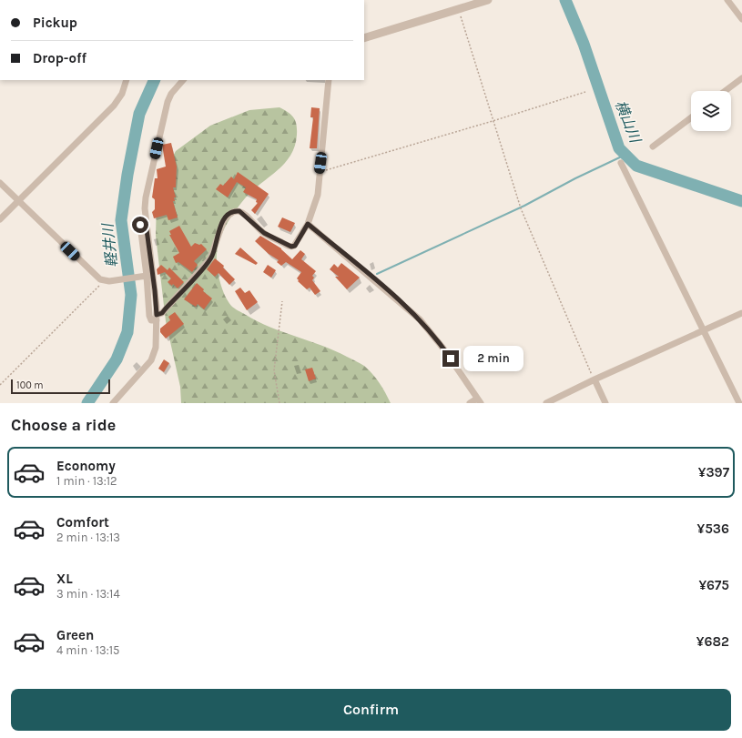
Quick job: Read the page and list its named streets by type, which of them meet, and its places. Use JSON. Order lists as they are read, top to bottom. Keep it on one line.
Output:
{"water":["横山川","軽井川"],"scale_bar":"100 m","page":{"banner":["Pickup","Drop-off"],"bubble":"2 min","scale":"100 m","heading":"Choose a ride","list":[{"name":"Economy","note":"1 min · 13:12","value":"¥397"},{"name":"Comfort","note":"2 min · 13:13","value":"¥536"},{"name":"XL","note":"3 min · 13:14","value":"¥675"},{"name":"Green","note":"4 min · 13:15","value":"¥682"}],"buttons":"Confirm"}}
